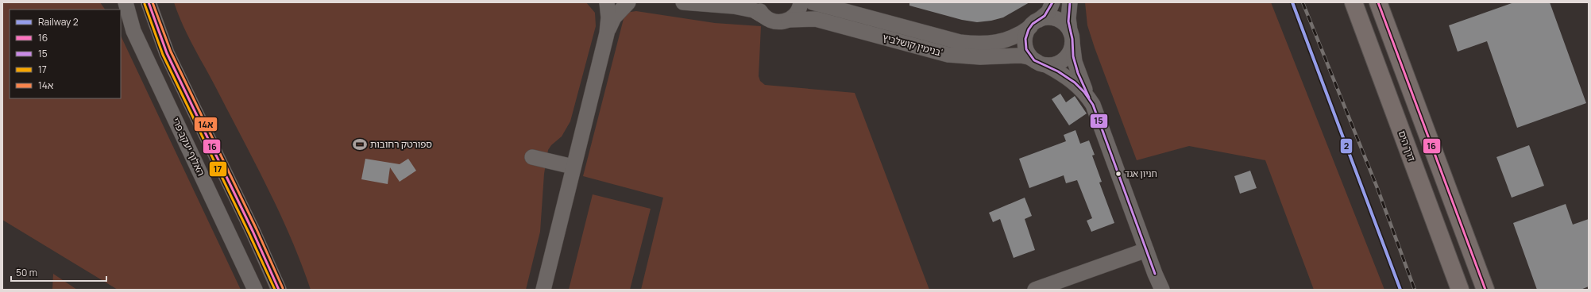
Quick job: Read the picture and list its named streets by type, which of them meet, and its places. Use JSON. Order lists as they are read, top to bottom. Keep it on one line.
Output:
{"streets":{"main road":["דרך הים"],"street":["בנימין קושלביץ'","האלוף יעקב פרי"]},"places":{"sports":["ספורטק רחובות"],"other":["חניון אגד"]},"lines":["rail line 2","transit line 16","transit line 15","transit line 14א","transit line 17"],"legend":["Railway 2","16","15","17","14א"],"scale_bar":"50 m"}
